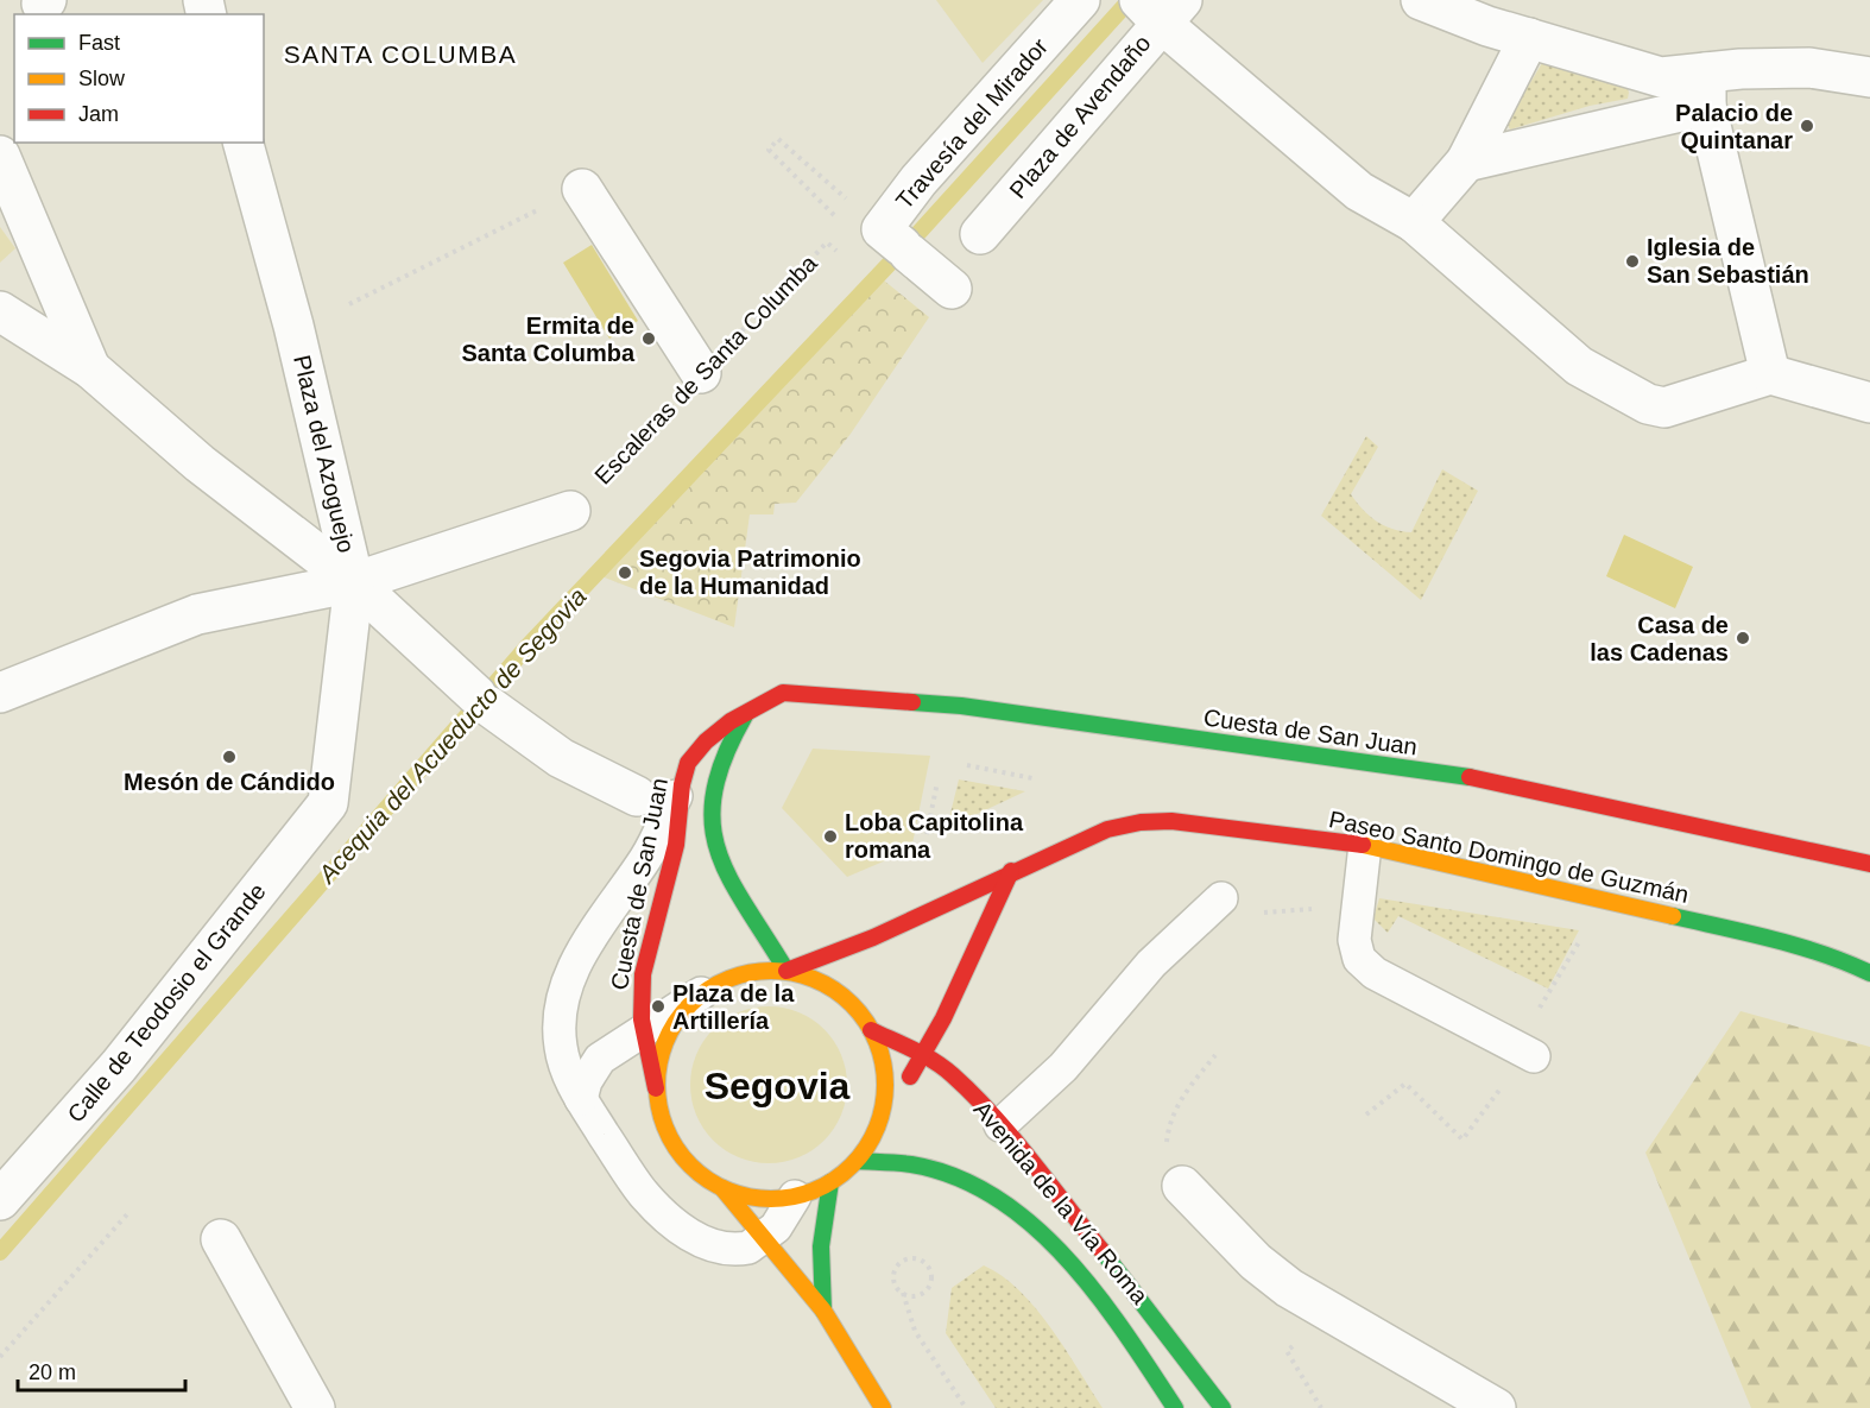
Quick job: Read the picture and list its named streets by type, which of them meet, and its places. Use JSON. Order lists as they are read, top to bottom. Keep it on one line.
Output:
{"streets":{"main road":["Cuesta de San Juan","Paseo Santo Domingo de Guzmán","Avenida de la Vía Roma"],"street":["Plaza de Avendaño","Travesía del Mirador","Plaza del Azoguejo","Calle de Teodosio el Grande"],"path":["Escaleras de Santa Columba"]},"crossings":[["Escaleras de Santa Columba","Plaza del Azoguejo"],["Plaza del Azoguejo","Cuesta de San Juan"],["Plaza del Azoguejo","Calle de Teodosio el Grande"],["Cuesta de San Juan","Paseo Santo Domingo de Guzmán"],["Cuesta de San Juan","Avenida de la Vía Roma"],["Paseo Santo Domingo de Guzmán","Avenida de la Vía Roma"]],"districts":["SANTA COLUMBA","Segovia"],"water":["Acequia del Acueducto de Segovia"],"places":["Palacio de Quintanar","Iglesia de San Sebastián","Ermita de Santa Columba","Segovia Patrimonio de la Humanidad","Casa de las Cadenas","Mesón de Cándido","Loba Capitolina romana","Plaza de la Artillería"],"legend":["Fast","Slow","Jam"],"scale_bar":"20 m"}
